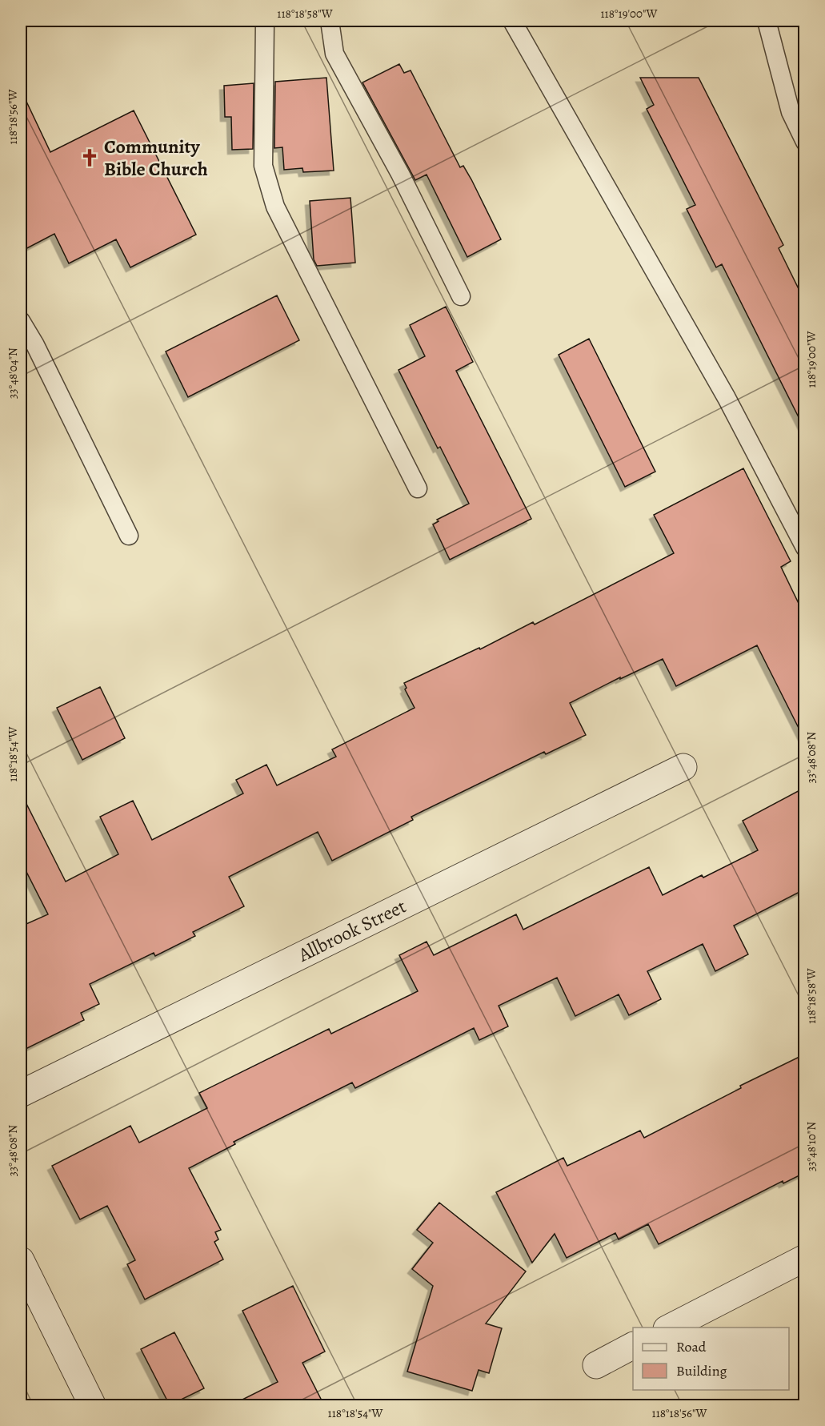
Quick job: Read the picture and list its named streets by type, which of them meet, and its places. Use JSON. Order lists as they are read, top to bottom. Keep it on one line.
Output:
{"streets":{"street":["Allbrook Street"]},"places":{"church":["Community Bible Church"]},"legend":["Road","Building"],"coordinates":["118°18'58\"W","118°19'00\"W","118°18'56\"W","33°48'04\"N","118°18'54\"W","33°48'08\"N","33°48'10\"N"]}
